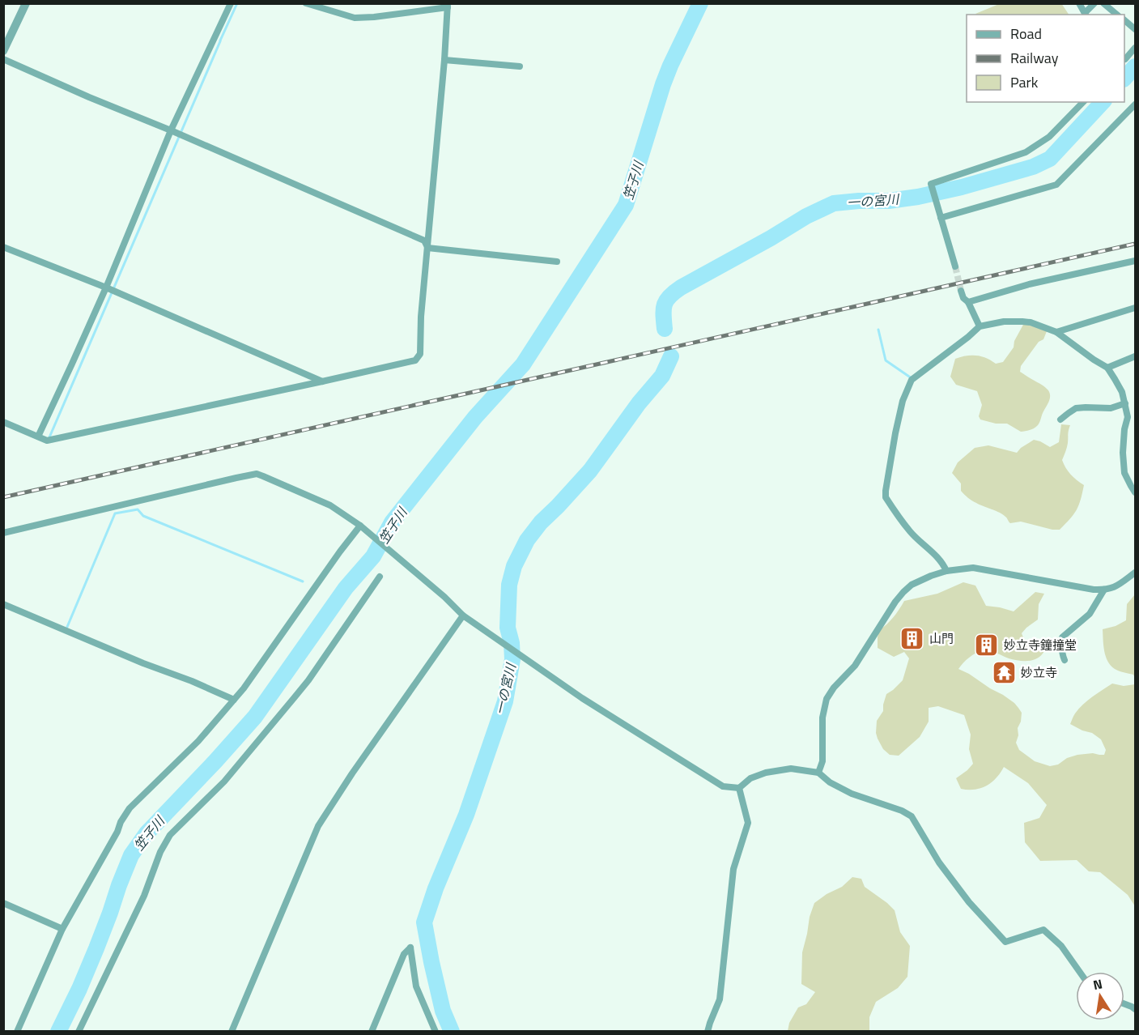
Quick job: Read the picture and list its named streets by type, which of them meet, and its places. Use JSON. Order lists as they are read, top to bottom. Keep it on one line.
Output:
{"water":["笠子川","一の宮川"],"places":{"building":["山門","妙立寺鐘撞堂"],"temple":["妙立寺"]},"legend":["Road","Railway","Park"],"north":"top"}
